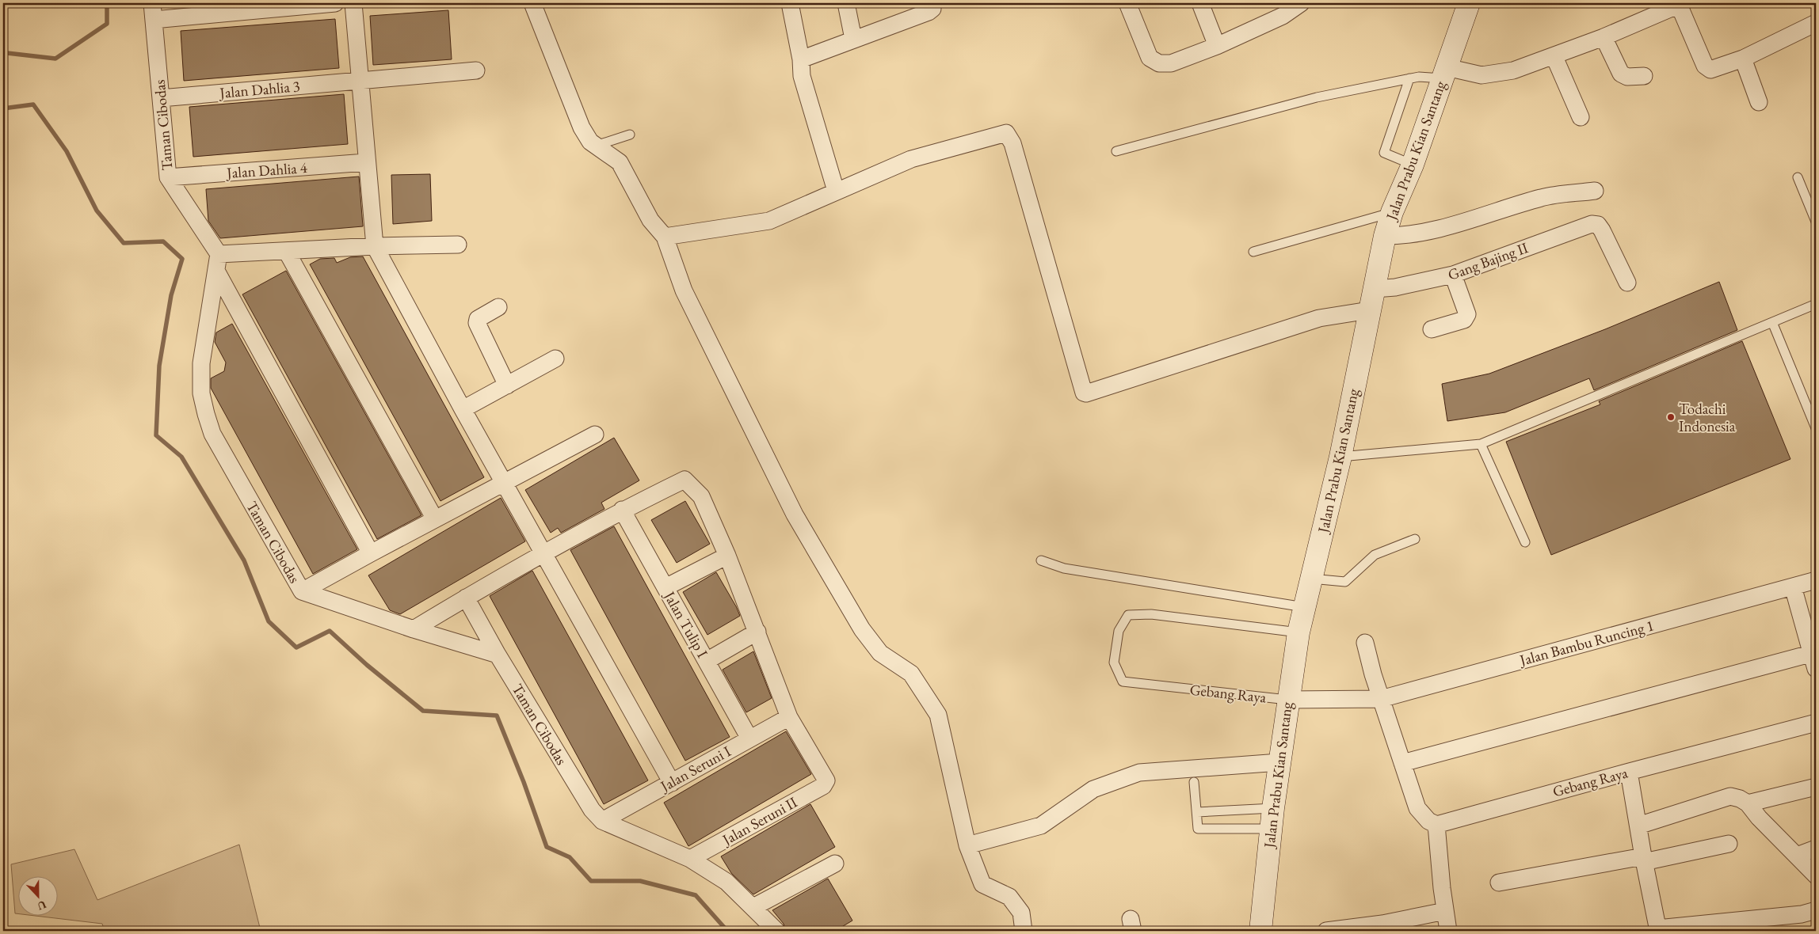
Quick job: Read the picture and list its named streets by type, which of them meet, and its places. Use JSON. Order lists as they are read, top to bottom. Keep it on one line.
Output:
{"streets":{"main road":["Jalan Prabu Kian Santang"],"street":["Jalan Dahlia 3","Taman Cibodas","Jalan Dahlia 4","Gang Bajing II","Jalan Tulip I","Jalan Bambu Runcing 1","Gebang Raya","Jalan Seruni I","Jalan Seruni II"]},"crossings":[["Jalan Dahlia 3","Taman Cibodas"],["Taman Cibodas","Jalan Dahlia 4"],["Taman Cibodas","Jalan Seruni I"],["Taman Cibodas","Jalan Seruni II"],["Jalan Prabu Kian Santang","Gang Bajing II"],["Jalan Prabu Kian Santang","Gebang Raya"],["Jalan Tulip I","Jalan Seruni I"],["Jalan Bambu Runcing 1","Gebang Raya"],["Jalan Seruni I","Jalan Seruni II"]],"places":["Todachi Indonesia"],"north":"bottom"}
